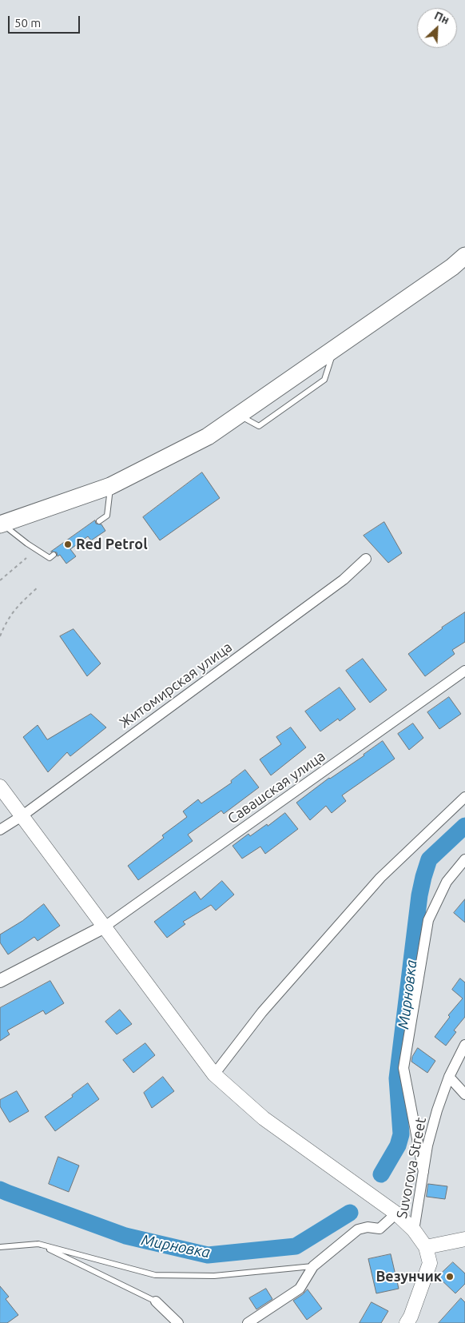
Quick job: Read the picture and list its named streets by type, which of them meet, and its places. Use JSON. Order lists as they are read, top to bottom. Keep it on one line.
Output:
{"streets":{"street":["Житомирская улица","Савашская улица","Suvorova Street"]},"water":["Мирновка"],"places":["Red Petrol","Везунчик"],"scale_bar":"50 m","north":"top right"}
